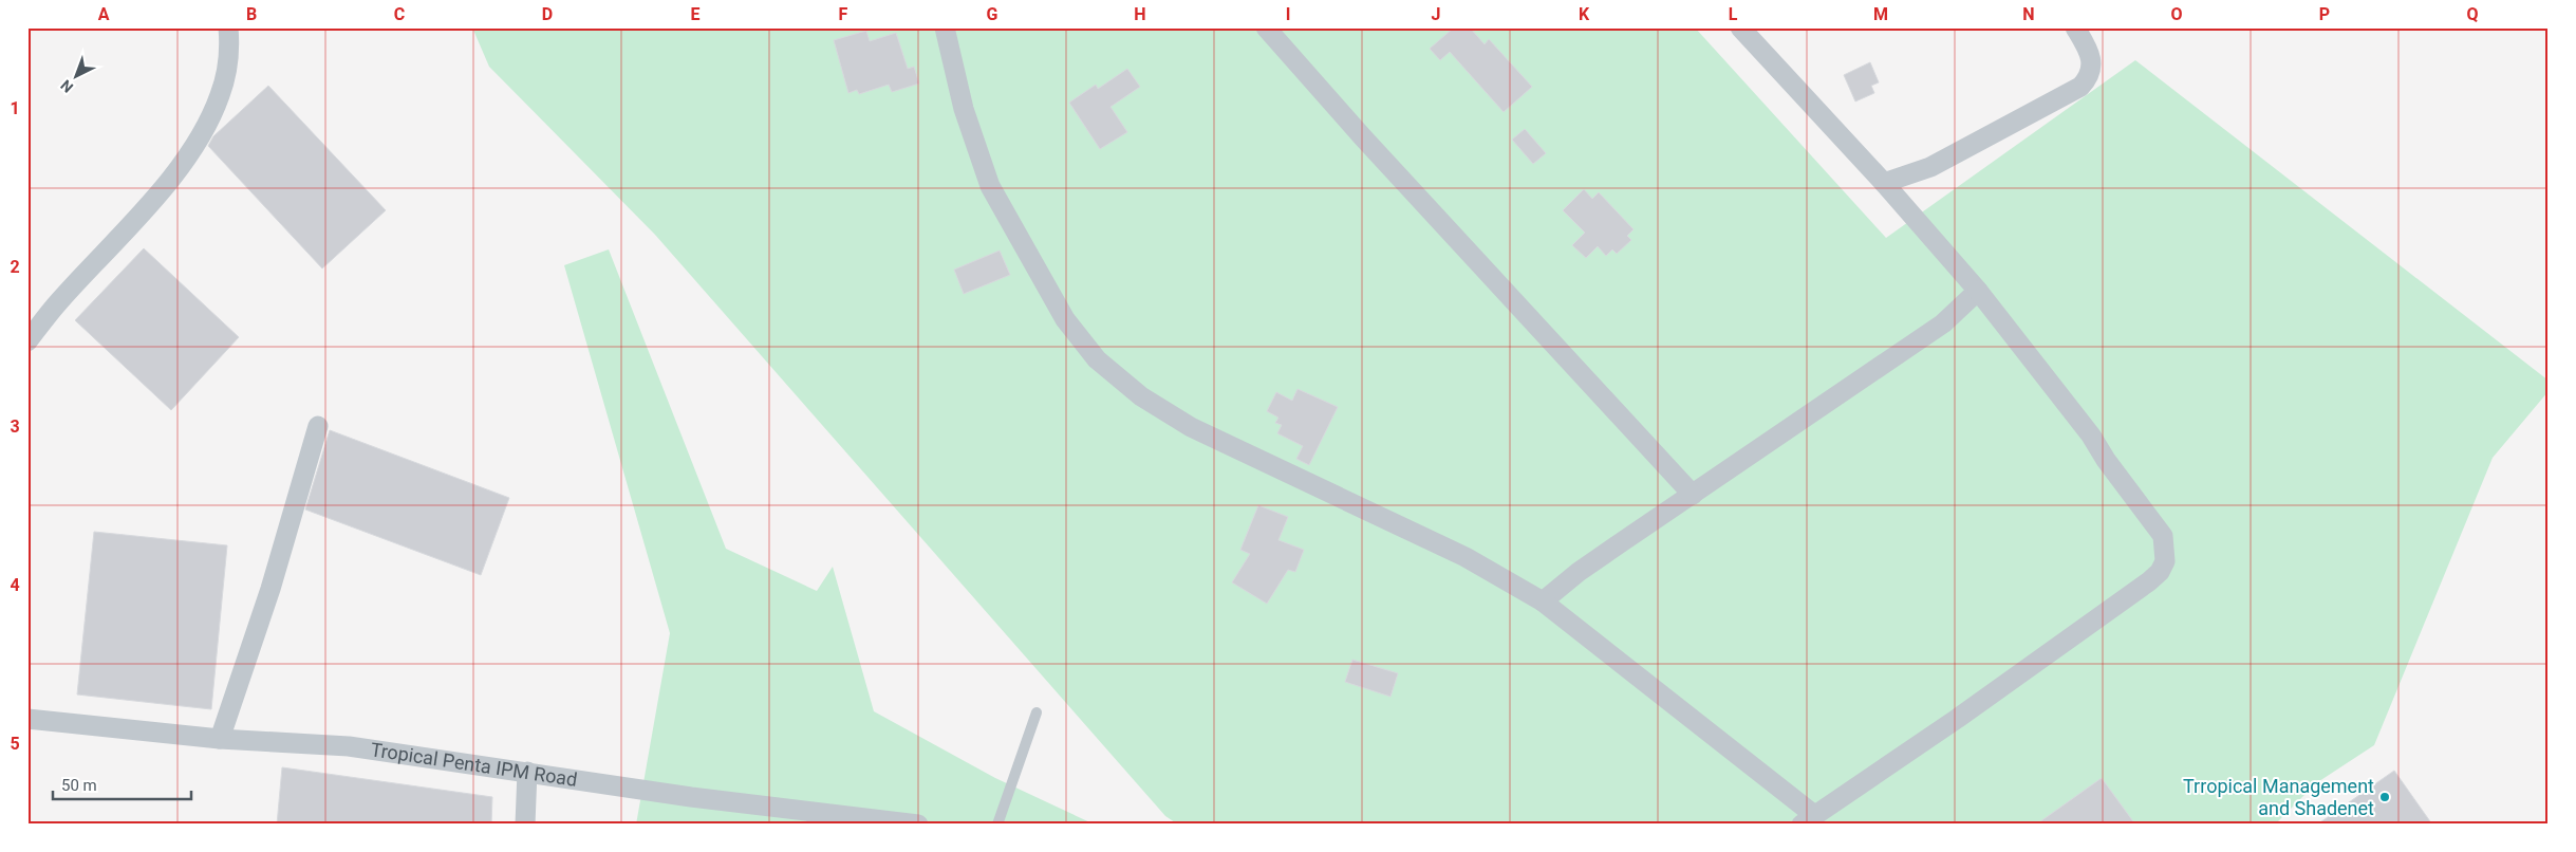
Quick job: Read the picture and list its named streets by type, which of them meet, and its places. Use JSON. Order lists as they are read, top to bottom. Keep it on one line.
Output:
{"streets":{"street":["Tropical Penta IPM Road"]},"places":["Trropical Management and Shadenet"],"scale_bar":"50 m","north":"bottom left","grid":{"columns":["A","B","C","D","E","F","G","H","I","J","K","L","M","N","O","P","Q"],"rows":["1","2","3","4","5"]}}
